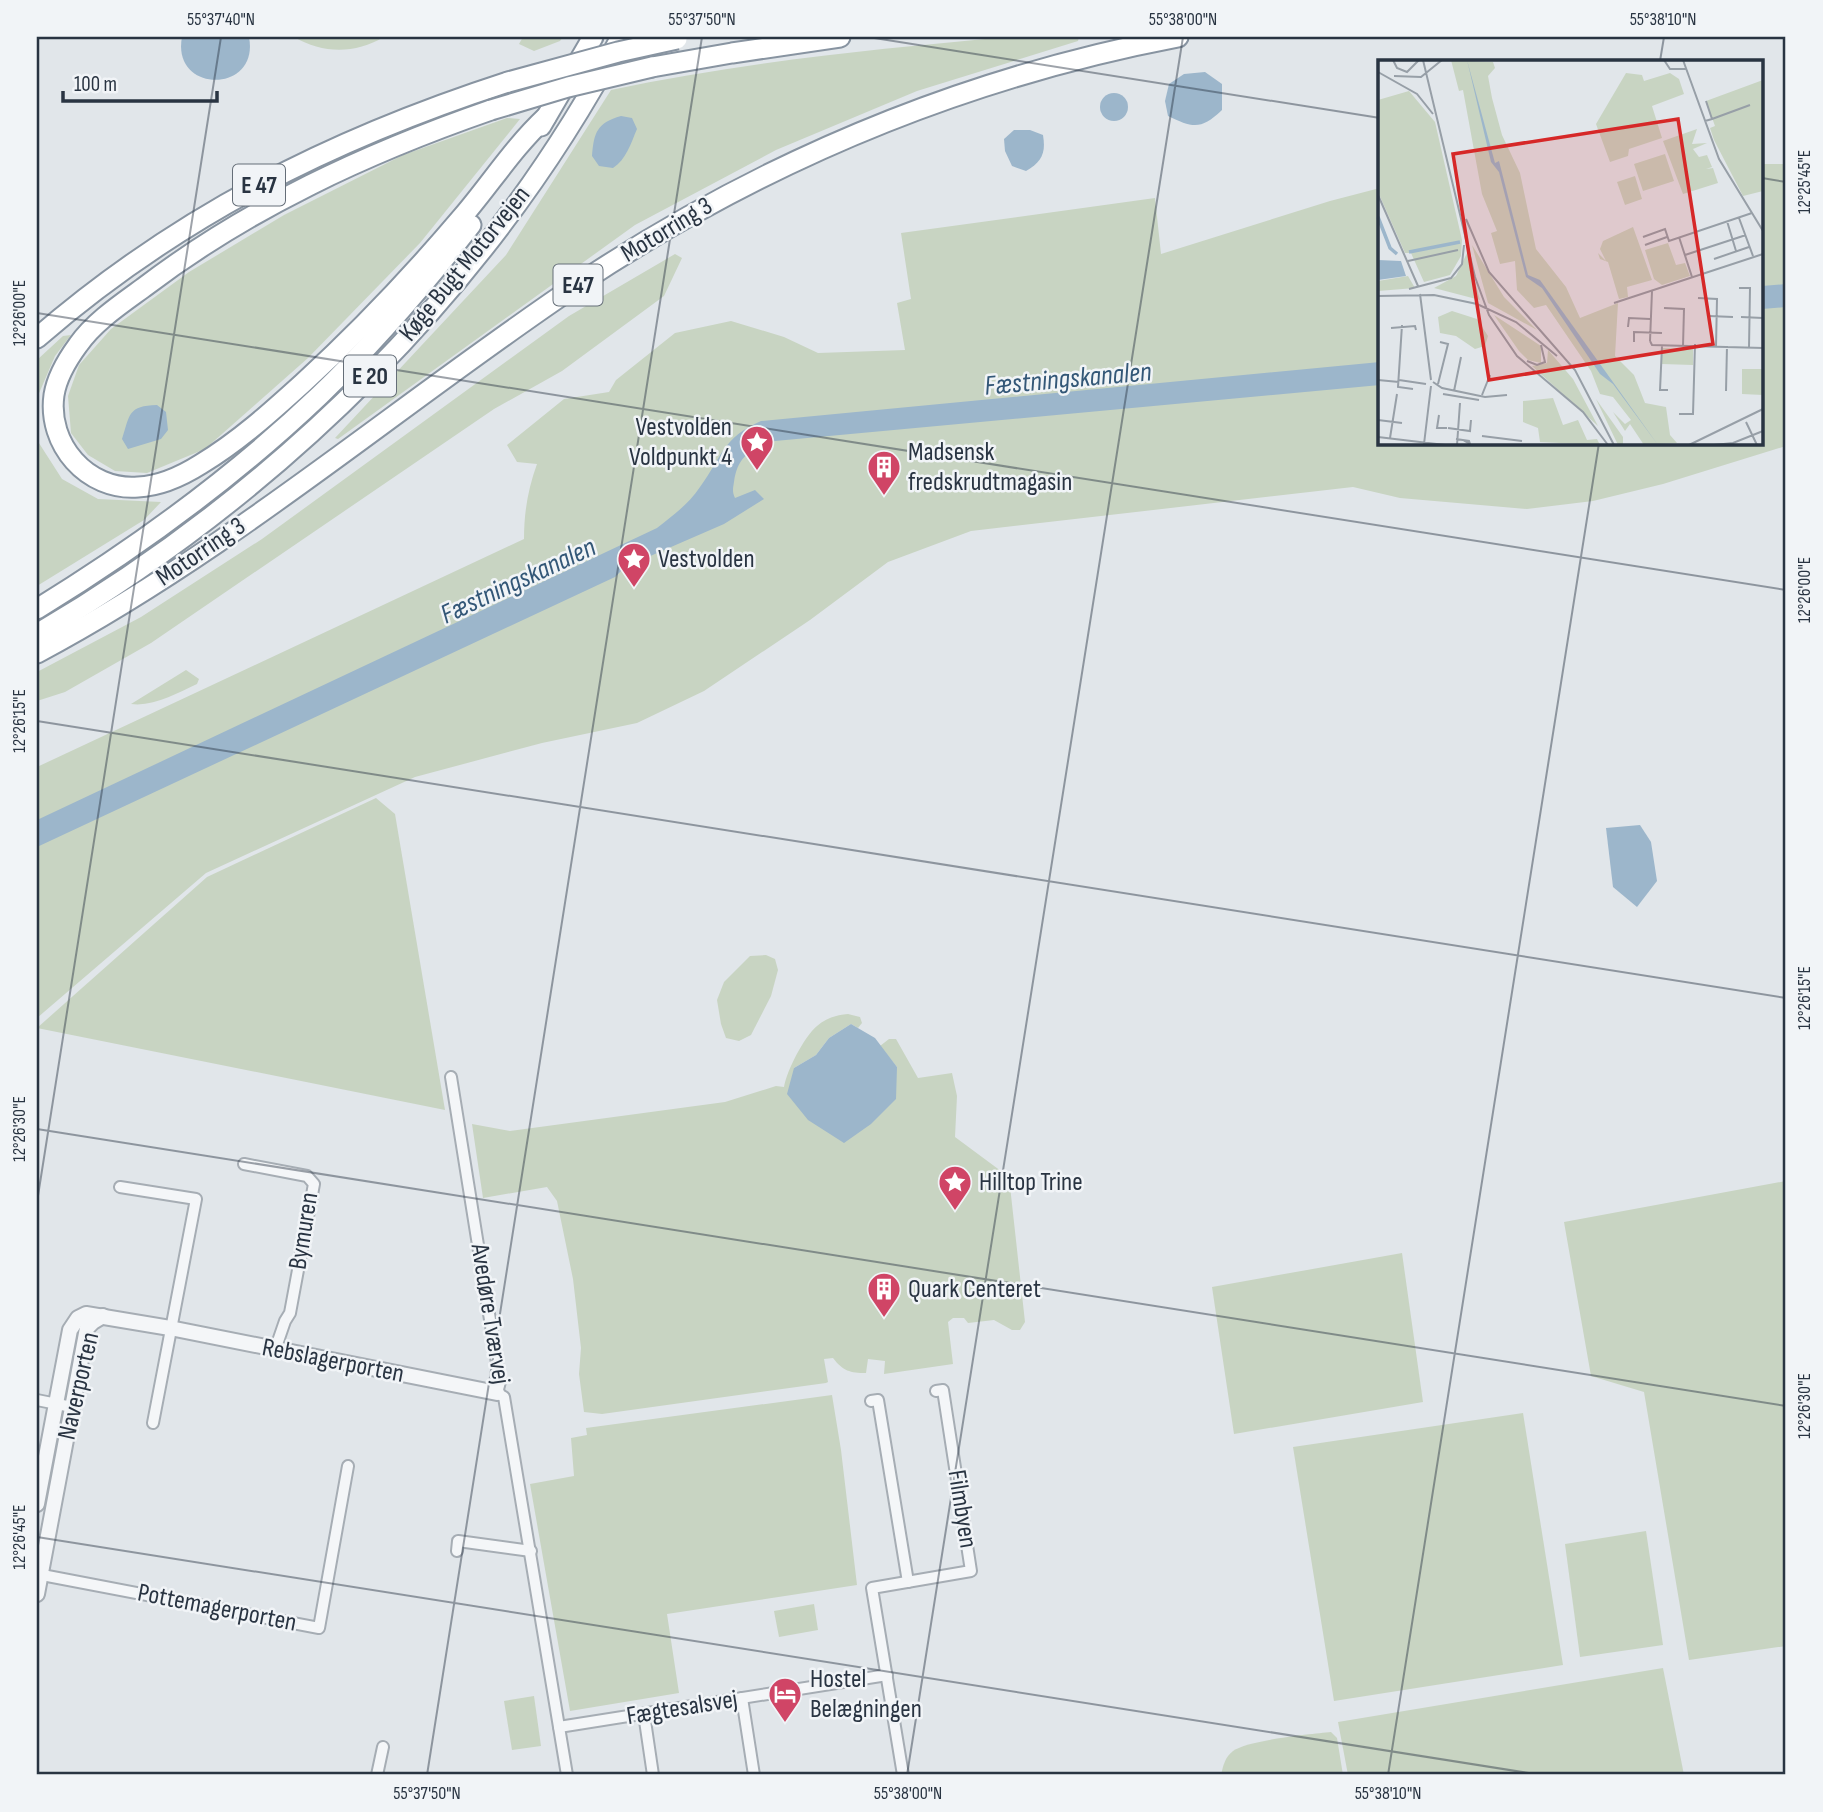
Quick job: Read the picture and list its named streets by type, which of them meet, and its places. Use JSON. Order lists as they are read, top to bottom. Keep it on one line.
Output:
{"streets":{"highway":["E 47","Motorring 3","Køge Bugt Motorvejen","E47","E 20"],"street":["Bymuren","Avedøre Tværvej","Rebslagerporten","Naverporten","Filmbyen","Pottemagerporten","Fægtesalsvej"]},"crossings":[["E 47","Køge Bugt Motorvejen"],["Bymuren","Rebslagerporten"],["Avedøre Tværvej","Rebslagerporten"],["Avedøre Tværvej","Fægtesalsvej"],["Rebslagerporten","Naverporten"],["Naverporten","Pottemagerporten"],["Filmbyen","Fægtesalsvej"]],"water":["Fæstningskanalen"],"places":{"place":["Vestvolden Voldpunkt 4","Vestvolden","Hilltop Trine"],"building":["Madsensk fredskrudtmagasin","Quark Centeret"],"hotel":["Hostel Belægningen"]},"scale_bar":"100 m","coordinates":["55°37'40\"N","55°37'50\"N","55°38'00\"N","55°38'10\"N","12°25'45\"E","12°26'00\"E","12°26'15\"E","12°26'30\"E","12°26'45\"E"]}
